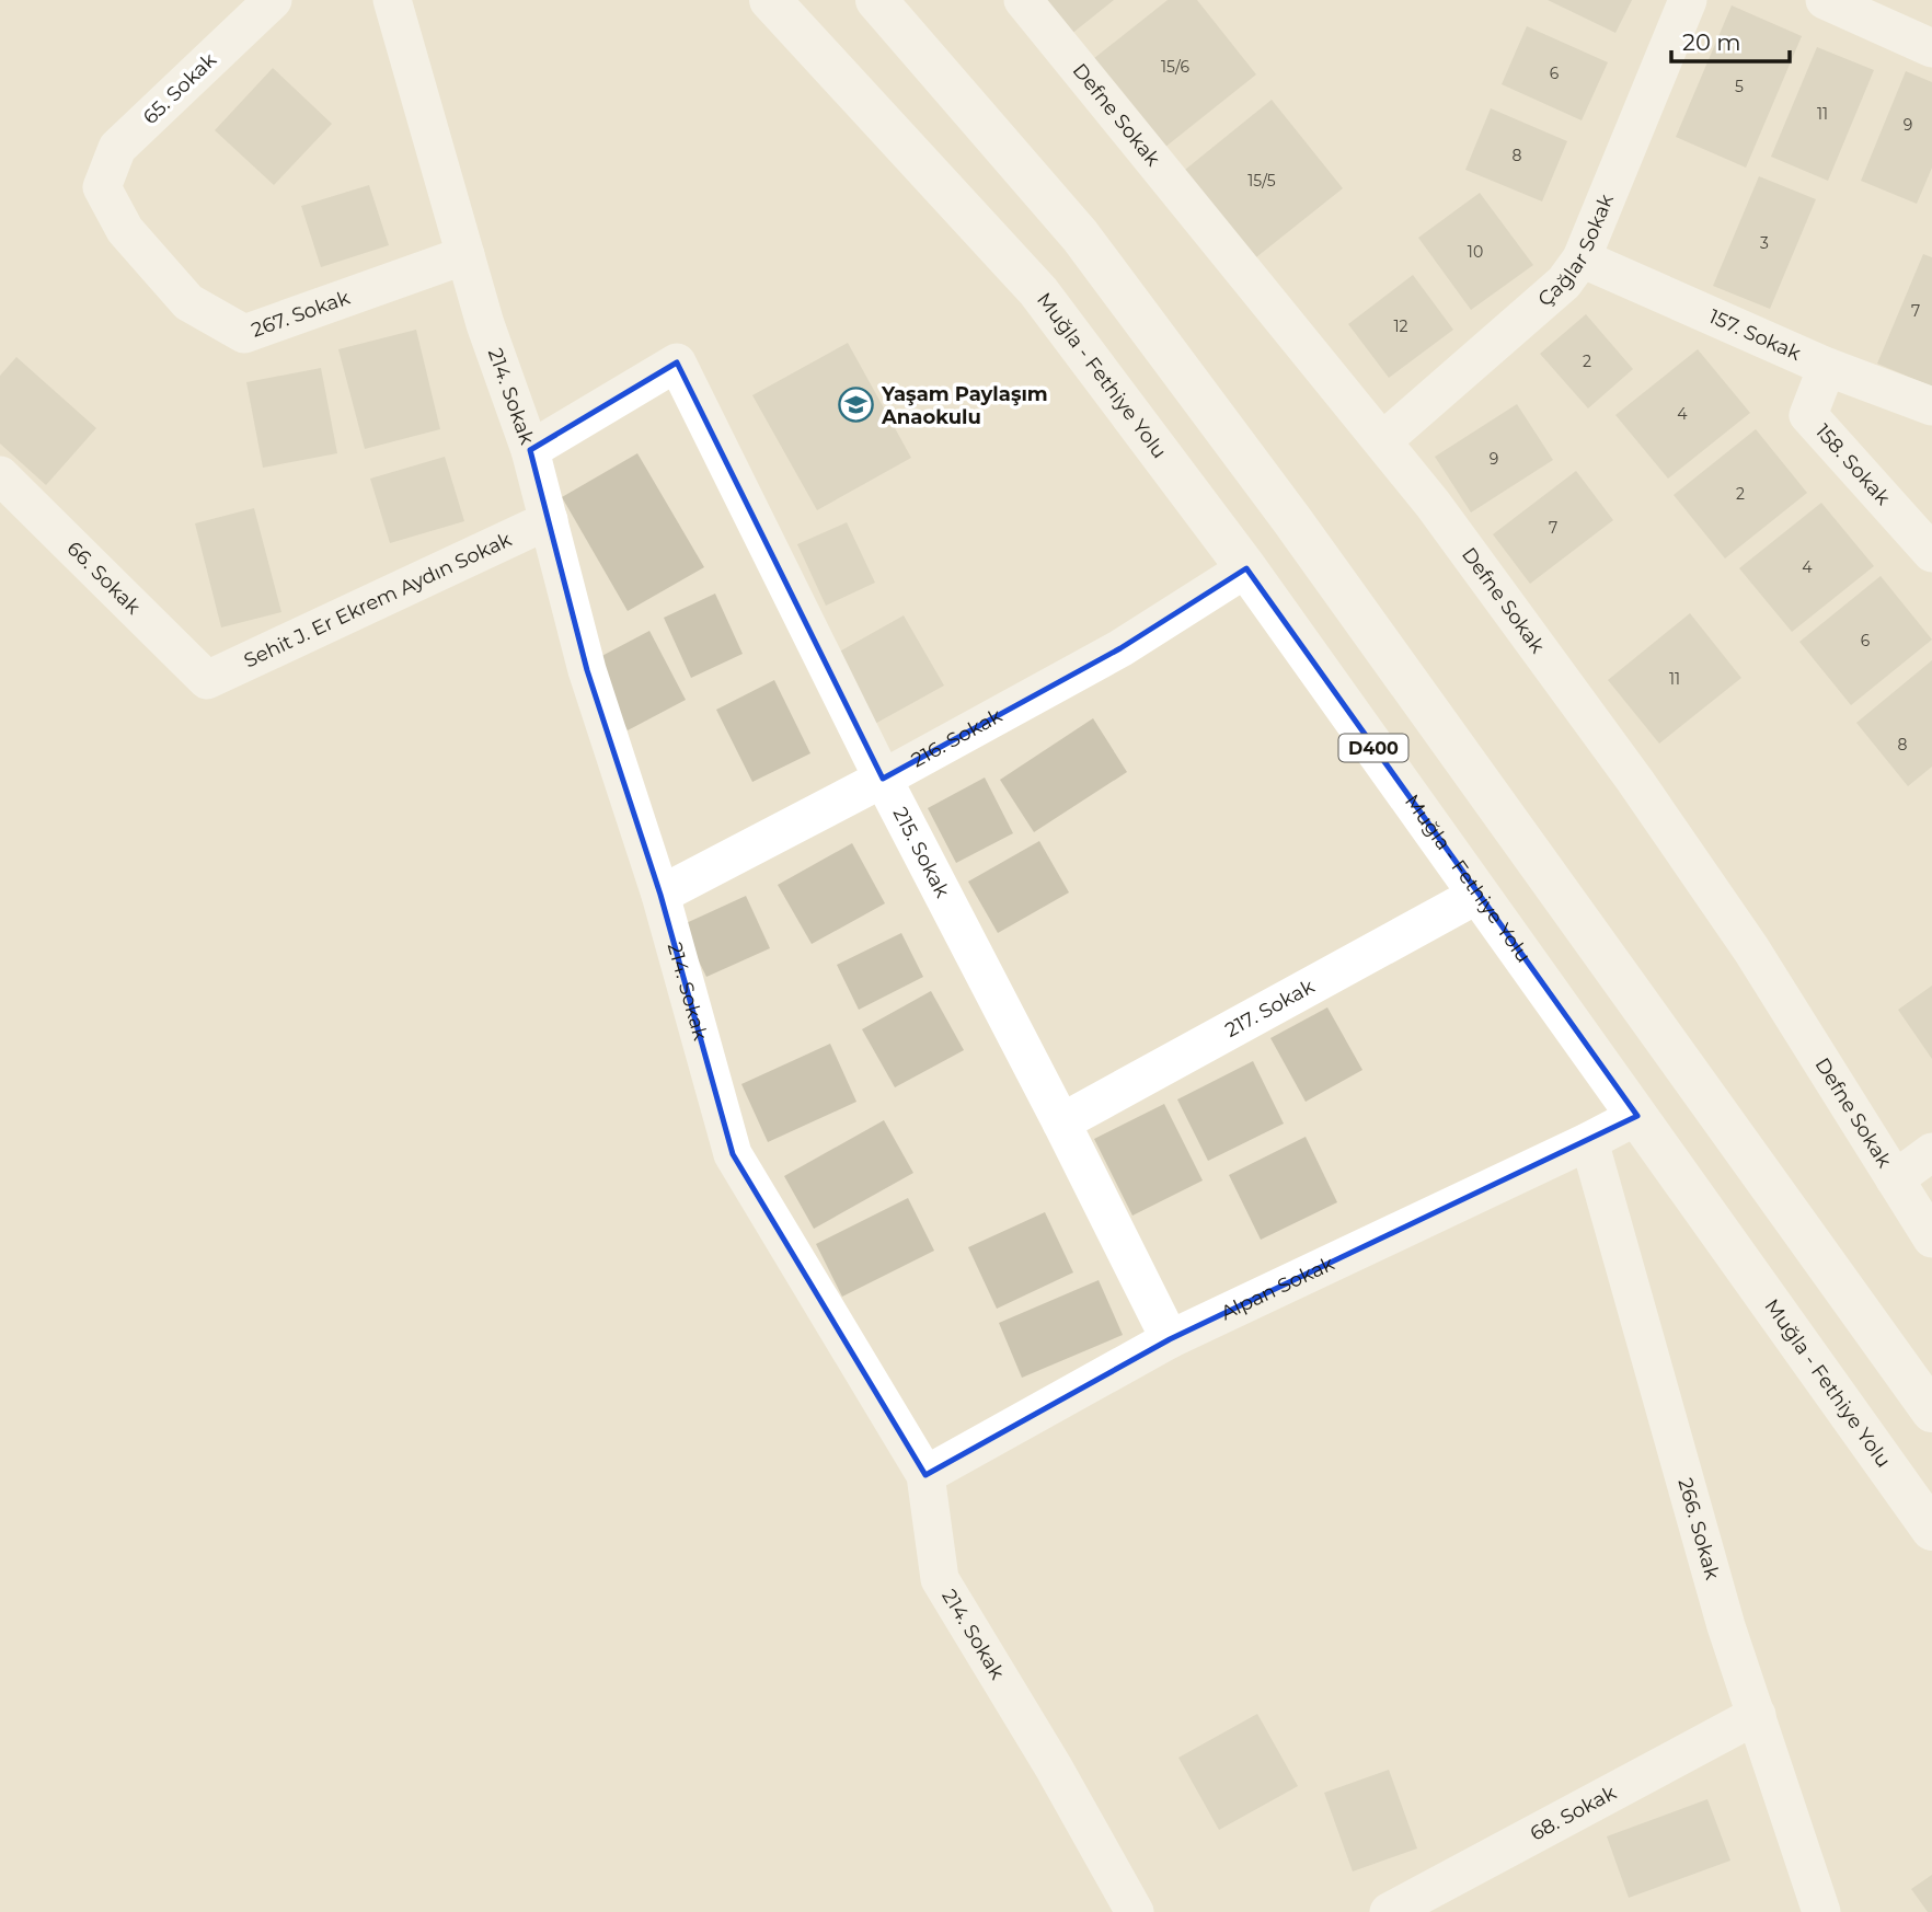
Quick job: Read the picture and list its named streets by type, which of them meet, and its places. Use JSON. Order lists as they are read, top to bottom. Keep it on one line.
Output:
{"streets":{"highway":["Muğla - Fethiye Yolu","D400"],"street":["65. Sokak","Defne Sokak","Çağlar Sokak","267. Sokak","157. Sokak","214. Sokak","158. Sokak","66. Sokak","Sehit J. Er Ekrem Aydın Sokak","216. Sokak","215. Sokak","217. Sokak","Alpan Sokak","266. Sokak","68. Sokak"]},"crossings":[["65. Sokak","267. Sokak"],["Defne Sokak","Çağlar Sokak"],["Çağlar Sokak","157. Sokak"],["267. Sokak","214. Sokak"],["157. Sokak","158. Sokak"],["Muğla - Fethiye Yolu","216. Sokak"],["Muğla - Fethiye Yolu","217. Sokak"],["Muğla - Fethiye Yolu","Alpan Sokak"],["214. Sokak","Sehit J. Er Ekrem Aydın Sokak"],["214. Sokak","216. Sokak"],["214. Sokak","215. Sokak"],["214. Sokak","Alpan Sokak"],["66. Sokak","Sehit J. Er Ekrem Aydın Sokak"],["216. Sokak","215. Sokak"],["215. Sokak","217. Sokak"],["215. Sokak","Alpan Sokak"],["Alpan Sokak","266. Sokak"],["266. Sokak","68. Sokak"]],"places":{"school or university":["Yaşam Paylaşım Anaokulu"]},"house_numbers":["15/6","6","5","11","9","8","15/5","3","10","7","12","2","4","9","2","7","4","6","11","8"],"scale_bar":"20 m"}
